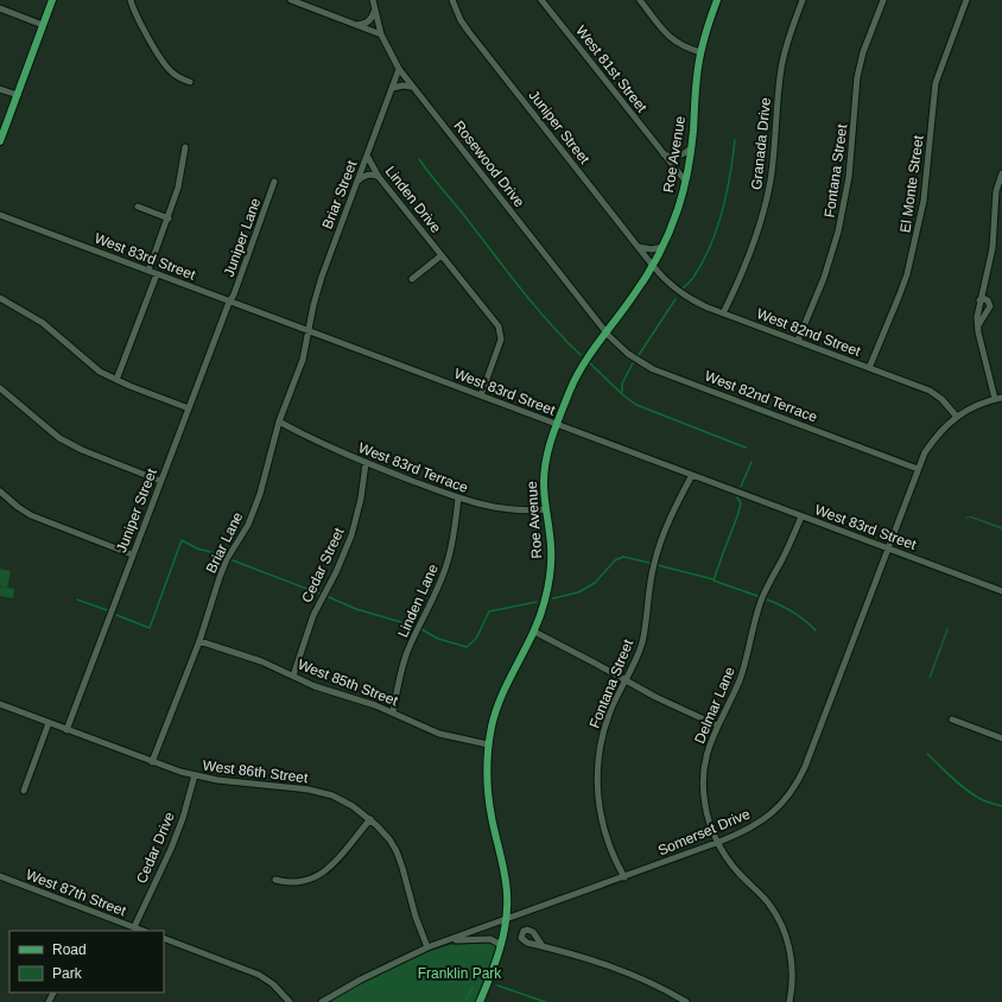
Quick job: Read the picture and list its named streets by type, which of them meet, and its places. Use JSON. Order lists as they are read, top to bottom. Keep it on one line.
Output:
{"streets":{"main road":["Roe Avenue"],"street":["West 81st Street","Juniper Street","Granada Drive","Rosewood Drive","Fontana Street","El Monte Street","Briar Street","Linden Drive","Juniper Lane","West 83rd Street","West 82nd Street","West 82nd Terrace","West 83rd Terrace","Briar Lane","Cedar Street","Linden Lane","West 85th Street","Delmar Lane","West 86th Street","Somerset Drive","Cedar Drive","West 87th Street"]},"crossings":[["West 81st Street","Roe Avenue"],["Juniper Street","Roe Avenue"],["Juniper Street","Juniper Lane"],["Juniper Street","West 83rd Street"],["Juniper Street","West 82nd Street"],["Juniper Street","West 86th Street"],["Granada Drive","West 82nd Street"],["Roe Avenue","Rosewood Drive"],["Roe Avenue","West 83rd Street"],["Roe Avenue","West 82nd Street"],["Roe Avenue","West 82nd Terrace"],["Roe Avenue","West 83rd Terrace"],["Roe Avenue","West 85th Street"],["Roe Avenue","Somerset Drive"],["Rosewood Drive","Briar Street"],["Rosewood Drive","West 82nd Terrace"],["Fontana Street","West 83rd Street"],["Fontana Street","West 82nd Street"],["Fontana Street","Somerset Drive"],["El Monte Street","West 82nd Street"],["Briar Street","Linden Drive"],["Briar Street","West 83rd Street"],["Briar Street","Briar Lane"],["Linden Drive","West 83rd Street"],["Juniper Lane","West 83rd Street"],["West 83rd Street","Briar Lane"],["West 83rd Street","Delmar Lane"],["West 83rd Street","Somerset Drive"],["West 82nd Street","Somerset Drive"],["West 82nd Terrace","Somerset Drive"],["West 83rd Terrace","Briar Lane"],["West 83rd Terrace","Cedar Street"],["West 83rd Terrace","Linden Lane"],["Briar Lane","West 85th Street"],["Briar Lane","West 86th Street"],["Cedar Street","West 85th Street"],["Linden Lane","West 85th Street"],["Delmar Lane","Somerset Drive"],["West 86th Street","Somerset Drive"],["West 86th Street","Cedar Drive"],["Cedar Drive","West 87th Street"]],"parks":["Franklin Park"],"legend":["Road","Park"]}
